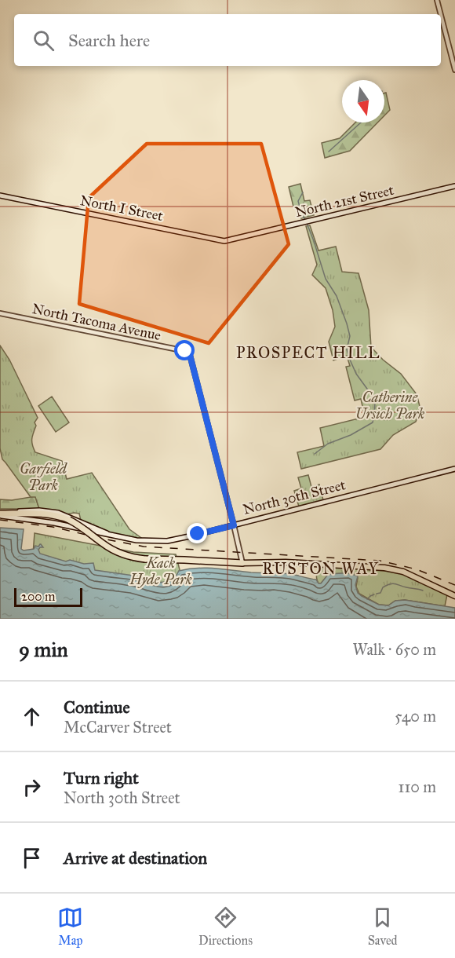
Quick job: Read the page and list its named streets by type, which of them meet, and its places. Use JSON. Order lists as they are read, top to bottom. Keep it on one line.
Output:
{"streets":{"main road":["North 21st Street","North I Street","North 30th Street"],"street":["North Tacoma Avenue"]},"crossings":[["North 21st Street","North I Street"],["North Tacoma Avenue","North 30th Street"]],"districts":["PROSPECT HILL","RUSTON WAY"],"parks":["Catherine Ursich Park","Garfield Park","Kack Hyde Park"],"scale_bar":"200 m","north":"bottom","page":{"search":"Search here","scale":"200 m","heading":["9 min","Walk · 650 m"],"list":[["Continue","McCarver Street","540 m"],["Turn right","North 30th Street","110 m"],"Arrive at destination"],"nav":["Map","Directions","Saved"]}}
